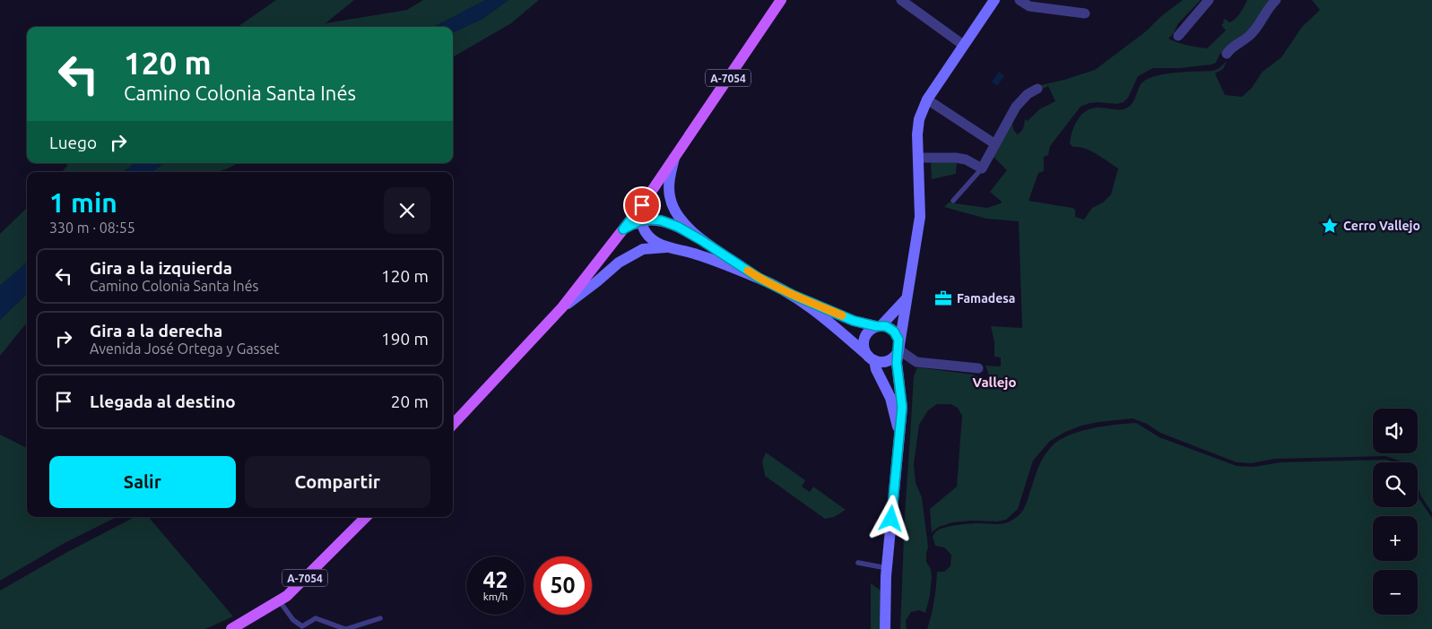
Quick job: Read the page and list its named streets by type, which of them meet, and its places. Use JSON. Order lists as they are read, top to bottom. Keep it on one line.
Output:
{"streets":{"main road":["A-7054"]},"districts":["Vallejo"],"places":{"place":["Cerro Vallejo"],"office":["Famadesa"]},"page":{"turn":["120 m","Camino Colonia Santa Inés"],"then":"Luego","heading":["1 min","330 m · 08:55"],"list":[{"name":"Gira a la izquierda","note":"Camino Colonia Santa Inés","value":"120 m"},{"name":"Gira a la derecha","note":"Avenida José Ortega y Gasset","value":"190 m"},{"name":"Llegada al destino","value":"20 m"}],"map_buttons":["+","−"],"buttons":["Salir","Compartir"],"speed":"42 km/h","limit":"50"}}
